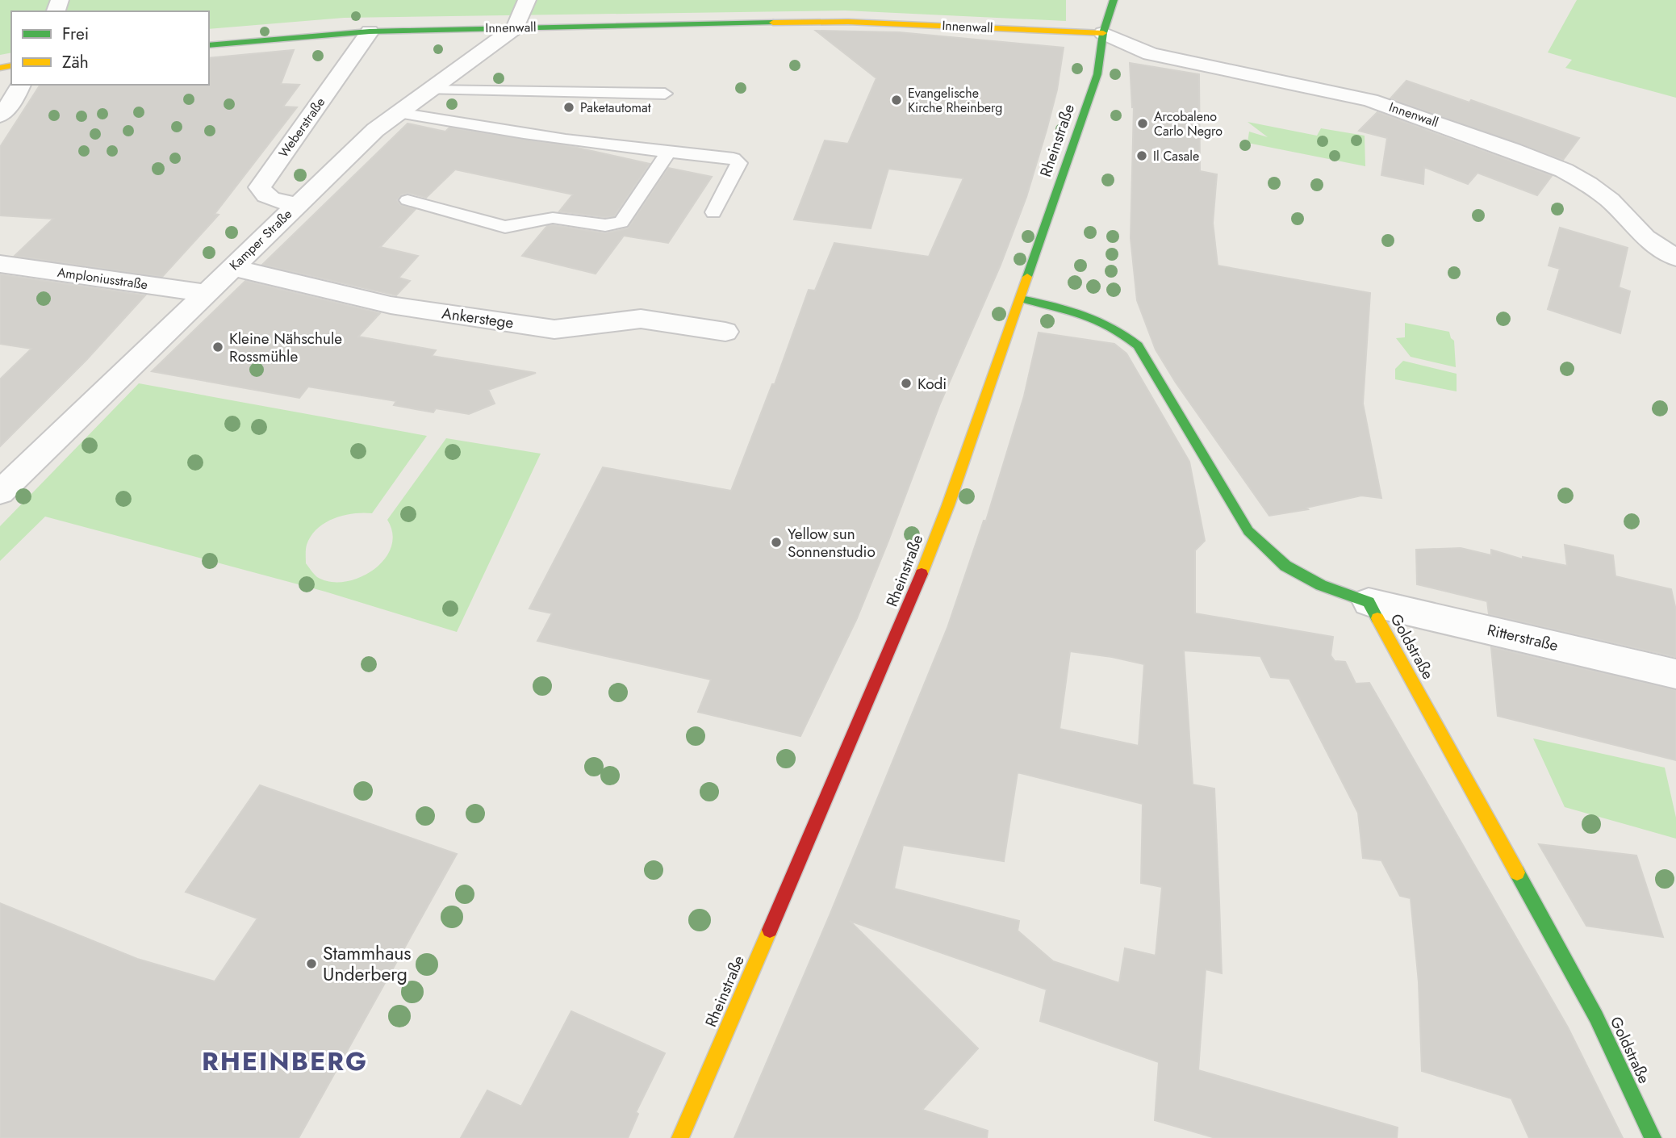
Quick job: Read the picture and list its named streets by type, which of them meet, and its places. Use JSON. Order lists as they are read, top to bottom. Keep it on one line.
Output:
{"streets":{"street":["Innenwall","Weberstraße","Rheinstraße","Kamper Straße","Amploniusstraße","Ankerstege","Ritterstraße","Goldstraße"]},"crossings":[["Innenwall","Weberstraße"],["Innenwall","Rheinstraße"],["Innenwall","Kamper Straße"],["Weberstraße","Kamper Straße"],["Kamper Straße","Amploniusstraße"],["Kamper Straße","Ankerstege"],["Ritterstraße","Goldstraße"]],"districts":["RHEINBERG"],"places":["Evangelische Kirche Rheinberg","Paketautomat","Arcobaleno Carlo Negro","Il Casale","Kleine Nähschule Rossmühle","Kodi","Yellow sun Sonnenstudio","Stammhaus Underberg"],"legend":["Frei","Zäh"]}
